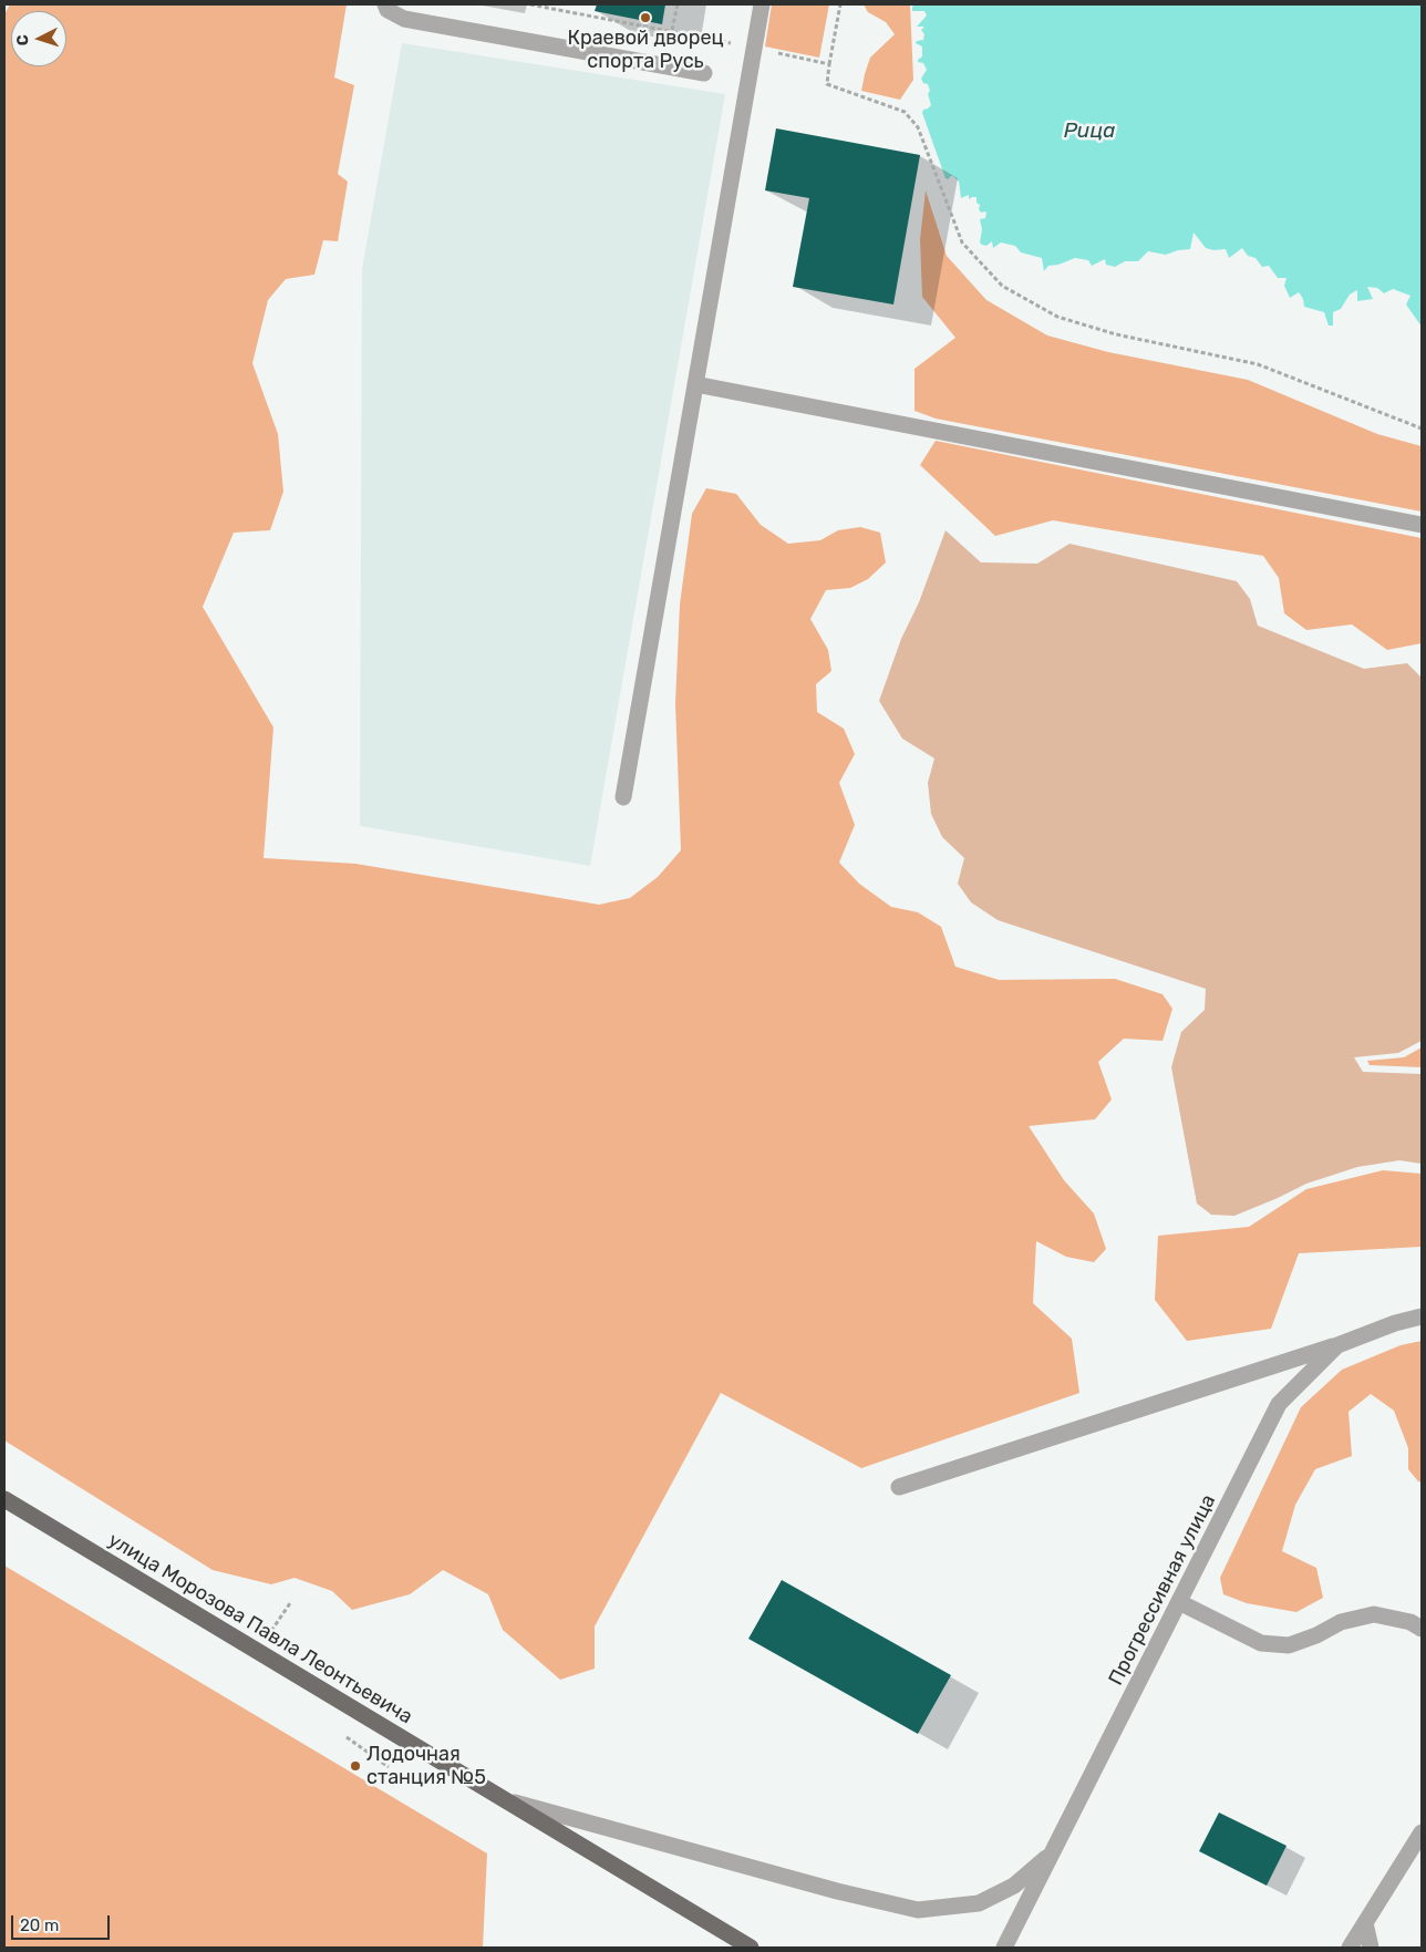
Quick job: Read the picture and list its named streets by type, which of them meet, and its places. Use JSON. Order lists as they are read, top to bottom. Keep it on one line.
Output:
{"streets":{"main road":["улица Морозова Павла Леонтьевича"],"street":["Прогрессивная улица"]},"water":["Рица"],"places":["Краевой дворец спорта Русь","Лодочная станция №5"],"scale_bar":"20 m","north":"left"}
